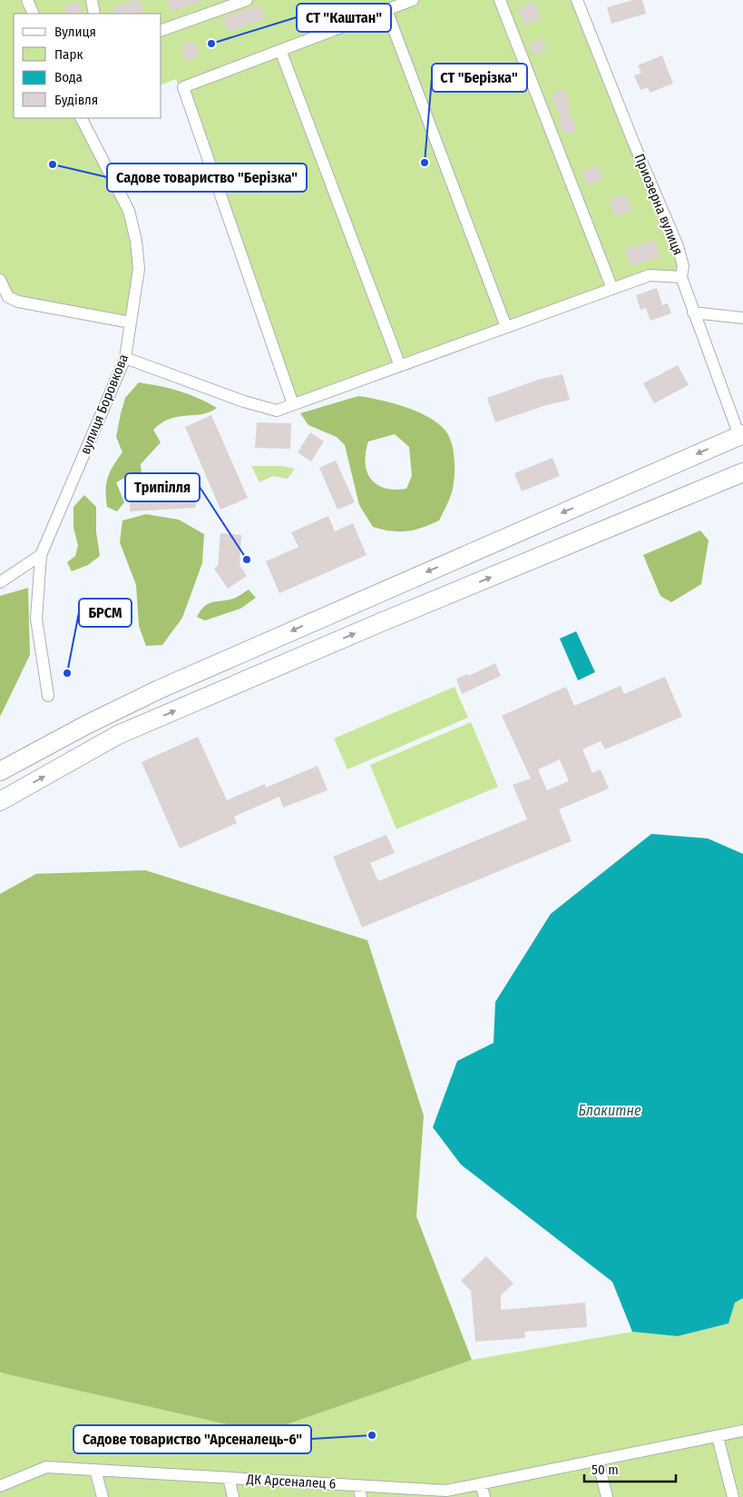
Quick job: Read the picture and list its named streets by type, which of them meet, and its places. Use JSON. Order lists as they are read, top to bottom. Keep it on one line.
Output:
{"streets":{"street":["Приозерна вулиця","вулиця Боровкова","ДК Арсеналец 6"]},"water":["Блакитне"],"places":["СТ \"Каштан\"","СТ \"Берізка\"","Садове товариство \"Берізка\"","Трипілля","БРСМ","Садове товариство \"Арсеналець-6\""],"legend":["Вулиця","Парк","Вода","Будівля"],"scale_bar":"50 m"}
